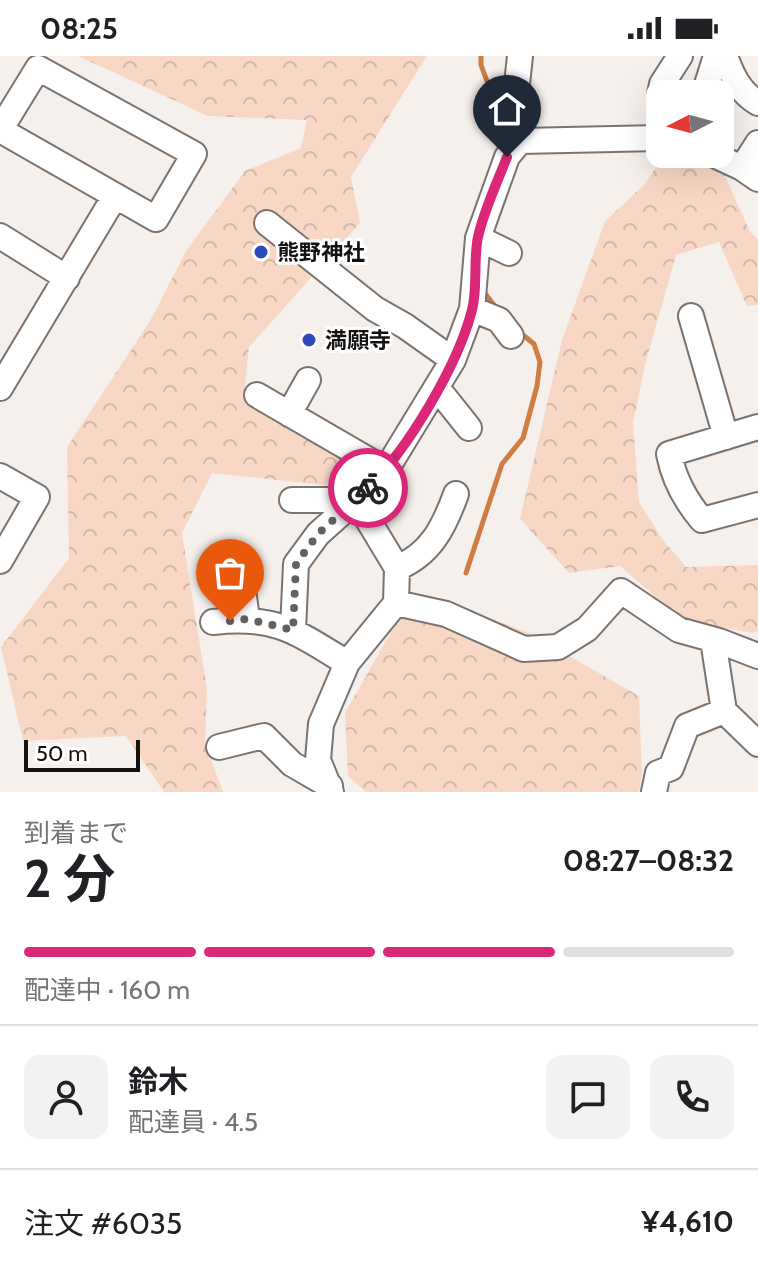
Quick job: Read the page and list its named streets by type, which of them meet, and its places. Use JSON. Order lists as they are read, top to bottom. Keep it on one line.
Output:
{"places":["熊野神社","満願寺"],"scale_bar":"50 m","north":"left","page":{"status":"08:25","scale":"50 m","heading":["2 分","到着まで","08:27–08:32"],"panel":["鈴木","配達員 · 4.5","注文 #6035","¥4,610"],"bar":"配達中 · 160 m"}}
